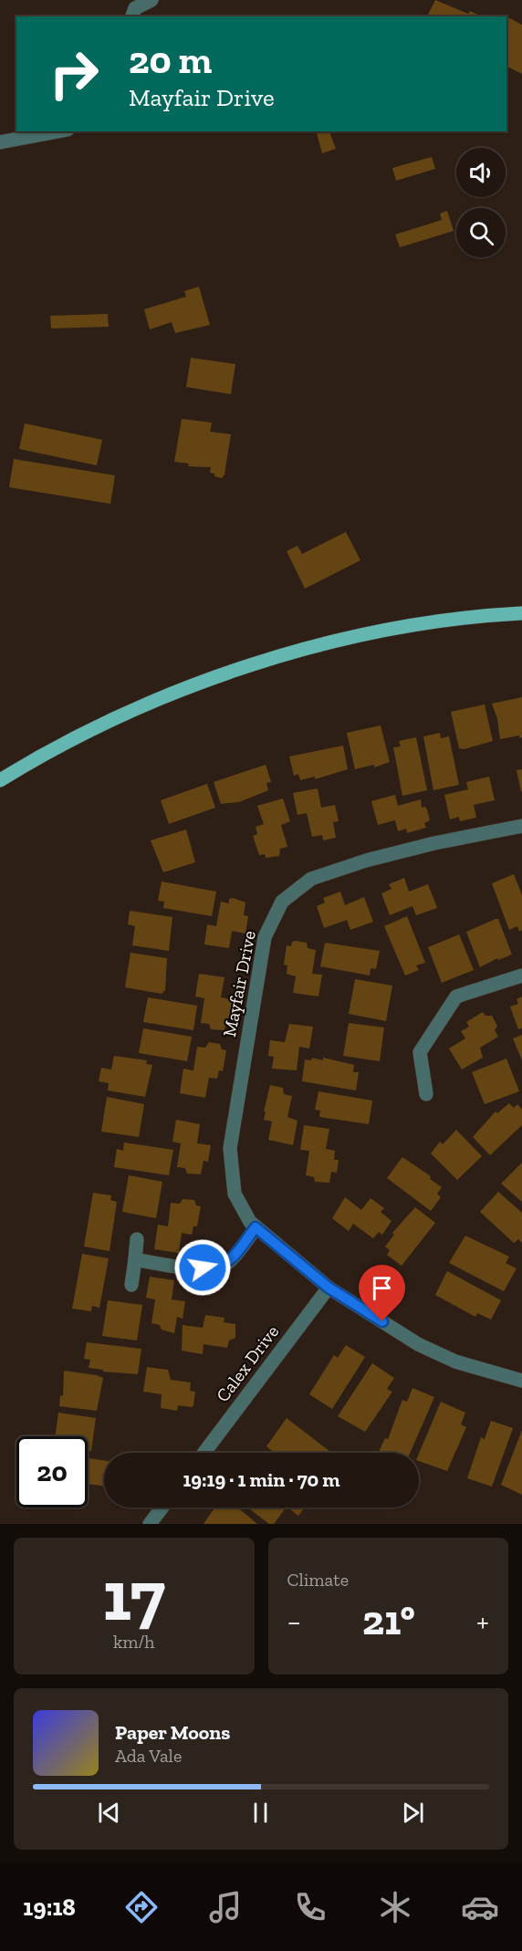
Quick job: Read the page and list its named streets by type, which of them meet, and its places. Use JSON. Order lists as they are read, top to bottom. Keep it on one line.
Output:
{"streets":{"street":["Mayfair Drive","Calex Drive"]},"crossings":[["Mayfair Drive","Calex Drive"]],"page":{"turn":["20 m","Mayfair Drive"],"limit":"20","trip":"19:19 · 1 min · 70 m","tile":[["17","km/h"],"Climate"],"heat":["−","21°","+"],"song":["Paper Moons","Ada Vale"],"tabs":"19:18"}}
